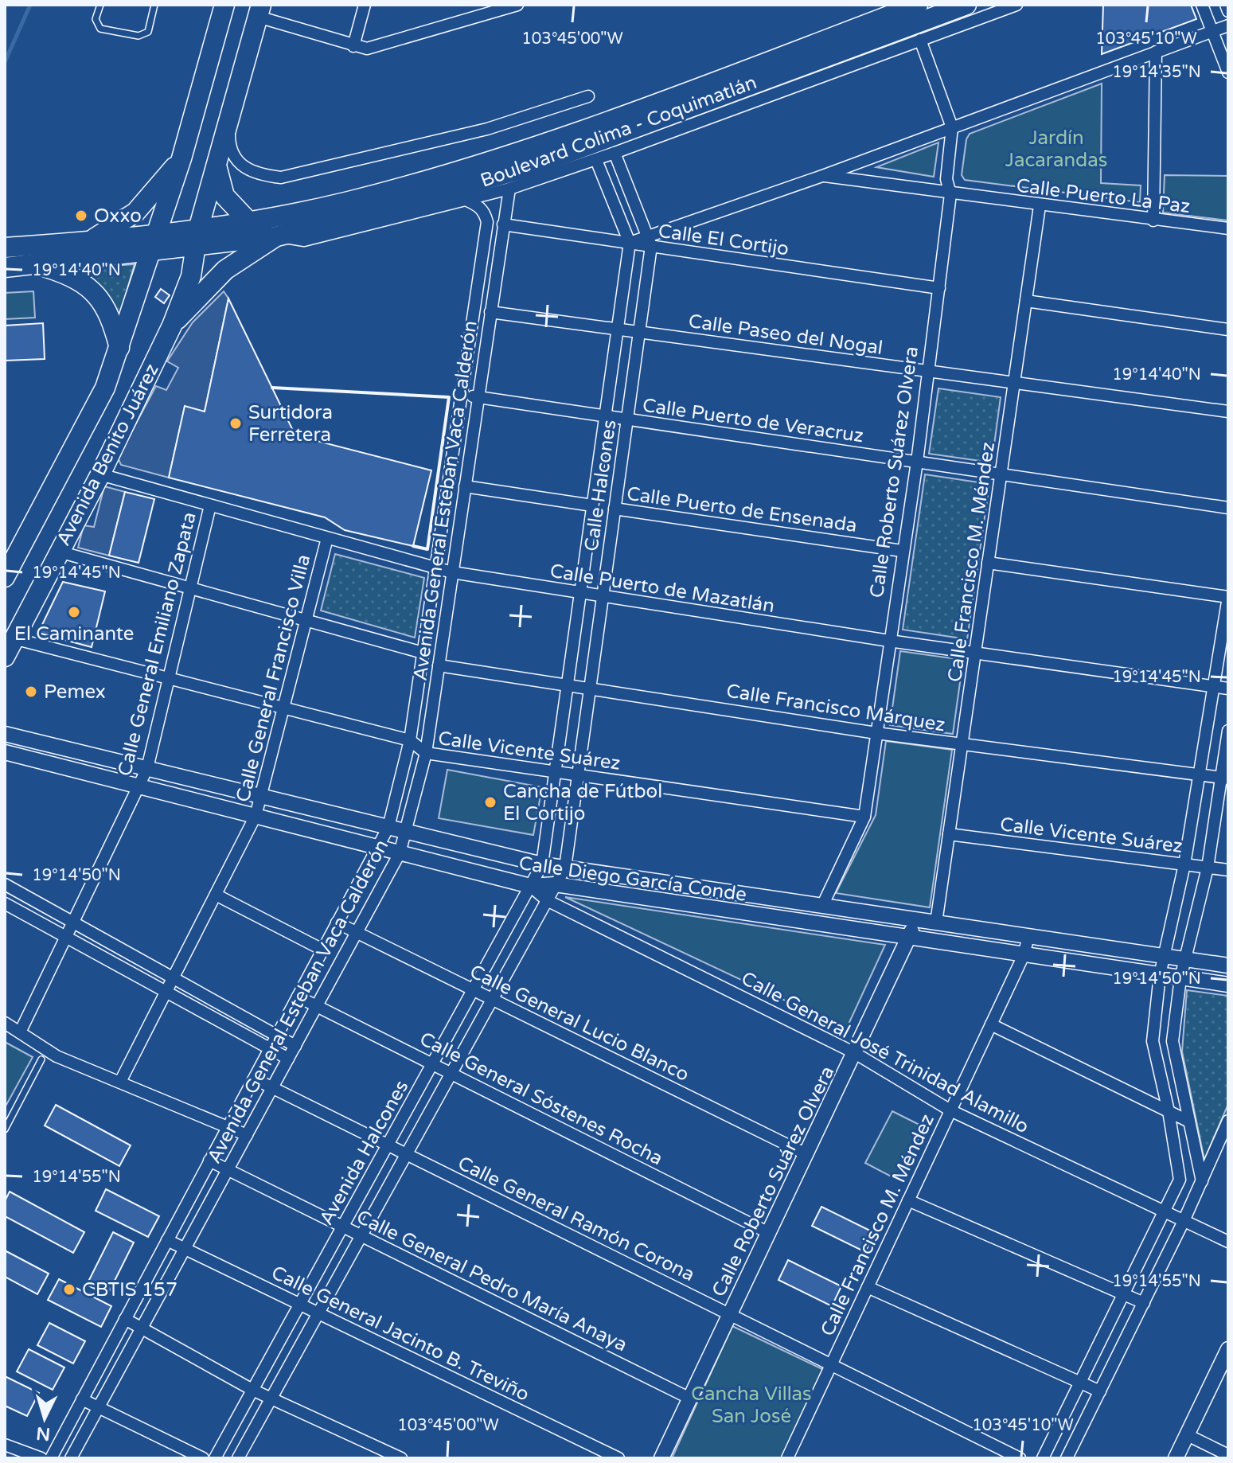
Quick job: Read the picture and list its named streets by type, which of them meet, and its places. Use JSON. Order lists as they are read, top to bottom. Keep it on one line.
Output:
{"streets":{"main road":["Boulevard Colima - Coquimatlán","Avenida Benito Juárez"],"street":["Calle Puerto La Paz","Calle El Cortijo","Calle Paseo del Nogal","Calle Puerto de Veracruz","Calle Roberto Suárez Olvera","Calle Halcones","Avenida General Esteban Vaca Calderón","Calle Puerto de Ensenada","Calle Francisco M. Méndez","Calle Puerto de Mazatlán","Calle General Emiliano Zapata","Calle General Francisco Villa","Calle Francisco Márquez","Calle Vicente Suárez","Calle Diego García Conde","Calle General Lucio Blanco","Calle General José Trinidad Alamillo","Calle General Sóstenes Rocha","Avenida Halcones","Calle General Ramón Corona","Calle General Pedro María Anaya","Calle General Jacinto B. Treviño"]},"crossings":[["Boulevard Colima - Coquimatlán","Avenida Benito Juárez"],["Calle Puerto La Paz","Calle Roberto Suárez Olvera"],["Calle Puerto La Paz","Calle Francisco M. Méndez"],["Calle El Cortijo","Calle Roberto Suárez Olvera"],["Calle El Cortijo","Calle Halcones"],["Calle El Cortijo","Avenida General Esteban Vaca Calderón"],["Calle Paseo del Nogal","Calle Roberto Suárez Olvera"],["Calle Paseo del Nogal","Calle Halcones"],["Calle Paseo del Nogal","Avenida General Esteban Vaca Calderón"],["Calle Paseo del Nogal","Calle Francisco M. Méndez"],["Calle Puerto de Veracruz","Calle Roberto Suárez Olvera"],["Calle Puerto de Veracruz","Calle Halcones"],["Calle Puerto de Veracruz","Avenida General Esteban Vaca Calderón"],["Calle Puerto de Veracruz","Calle Francisco M. Méndez"],["Avenida Benito Juárez","Calle Puerto de Mazatlán"],["Avenida Benito Juárez","Calle Vicente Suárez"],["Calle Roberto Suárez Olvera","Calle Puerto de Ensenada"],["Calle Roberto Suárez Olvera","Calle Puerto de Mazatlán"],["Calle Roberto Suárez Olvera","Calle Francisco Márquez"],["Calle Roberto Suárez Olvera","Calle Vicente Suárez"],["Calle Roberto Suárez Olvera","Calle Diego García Conde"],["Calle Roberto Suárez Olvera","Calle General Lucio Blanco"],["Calle Roberto Suárez Olvera","Calle General José Trinidad Alamillo"],["Calle Roberto Suárez Olvera","Calle General Sóstenes Rocha"],["Calle Roberto Suárez Olvera","Calle General Ramón Corona"],["Calle Roberto Suárez Olvera","Calle General Pedro María Anaya"],["Calle Halcones","Calle Puerto de Ensenada"],["Calle Halcones","Calle Puerto de Mazatlán"],["Calle Halcones","Calle Francisco Márquez"],["Calle Halcones","Calle Vicente Suárez"],["Calle Halcones","Calle Diego García Conde"],["Calle Halcones","Avenida Halcones"],["Avenida General Esteban Vaca Calderón","Calle Puerto de Mazatlán"],["Avenida General Esteban Vaca Calderón","Calle Francisco Márquez"],["Avenida General Esteban Vaca Calderón","Calle Vicente Suárez"],["Avenida General Esteban Vaca Calderón","Calle Diego García Conde"],["Avenida General Esteban Vaca Calderón","Calle General Lucio Blanco"],["Avenida General Esteban Vaca Calderón","Calle General Sóstenes Rocha"],["Avenida General Esteban Vaca Calderón","Calle General Ramón Corona"],["Avenida General Esteban Vaca Calderón","Calle General Pedro María Anaya"],["Avenida General Esteban Vaca Calderón","Calle General Jacinto B. Treviño"],["Calle Francisco M. Méndez","Calle Puerto de Mazatlán"],["Calle Francisco M. Méndez","Calle Francisco Márquez"],["Calle Francisco M. Méndez","Calle Vicente Suárez"],["Calle Francisco M. Méndez","Calle Diego García Conde"],["Calle Francisco M. Méndez","Calle General José Trinidad Alamillo"],["Calle Francisco M. Méndez","Calle General Ramón Corona"],["Calle Puerto de Mazatlán","Calle General Emiliano Zapata"],["Calle Puerto de Mazatlán","Calle General Francisco Villa"],["Calle General Emiliano Zapata","Calle Vicente Suárez"],["Calle General Emiliano Zapata","Calle Diego García Conde"],["Calle General Francisco Villa","Calle Vicente Suárez"],["Calle General Francisco Villa","Calle Diego García Conde"],["Calle Diego García Conde","Calle General José Trinidad Alamillo"],["Calle Diego García Conde","Avenida Halcones"],["Calle General Lucio Blanco","Avenida Halcones"],["Calle General José Trinidad Alamillo","Avenida Halcones"],["Calle General Sóstenes Rocha","Avenida Halcones"],["Avenida Halcones","Calle General Ramón Corona"],["Avenida Halcones","Calle General Pedro María Anaya"],["Avenida Halcones","Calle General Jacinto B. Treviño"]],"parks":["Jardín Jacarandas","Cancha Villas San José"],"places":["Oxxo","Surtidora Ferretera","El Caminante","Pemex","Cancha de Fútbol El Cortijo","CBTIS 157"],"north":"bottom","coordinates":["103°45'00\"W","103°45'10\"W","19°14'35\"N","19°14'40\"N","19°14'45\"N","19°14'50\"N","19°14'55\"N"]}
